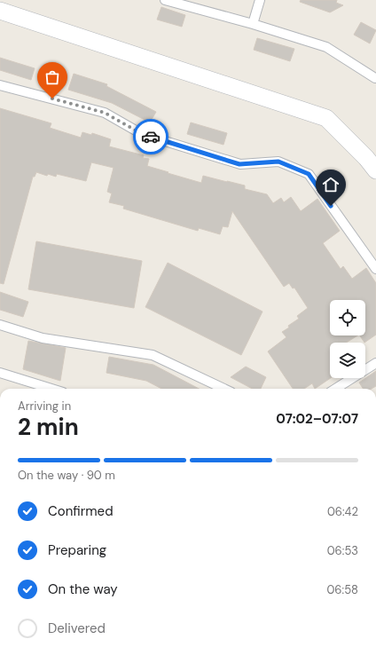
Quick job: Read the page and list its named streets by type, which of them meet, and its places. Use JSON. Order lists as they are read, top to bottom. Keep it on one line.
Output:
{"page":{"heading":["2 min","Arriving in","07:02–07:07"],"bar":"On the way · 90 m","list":[["Confirmed","06:42"],["Preparing","06:53"],["On the way","06:58"],"Delivered"]}}
